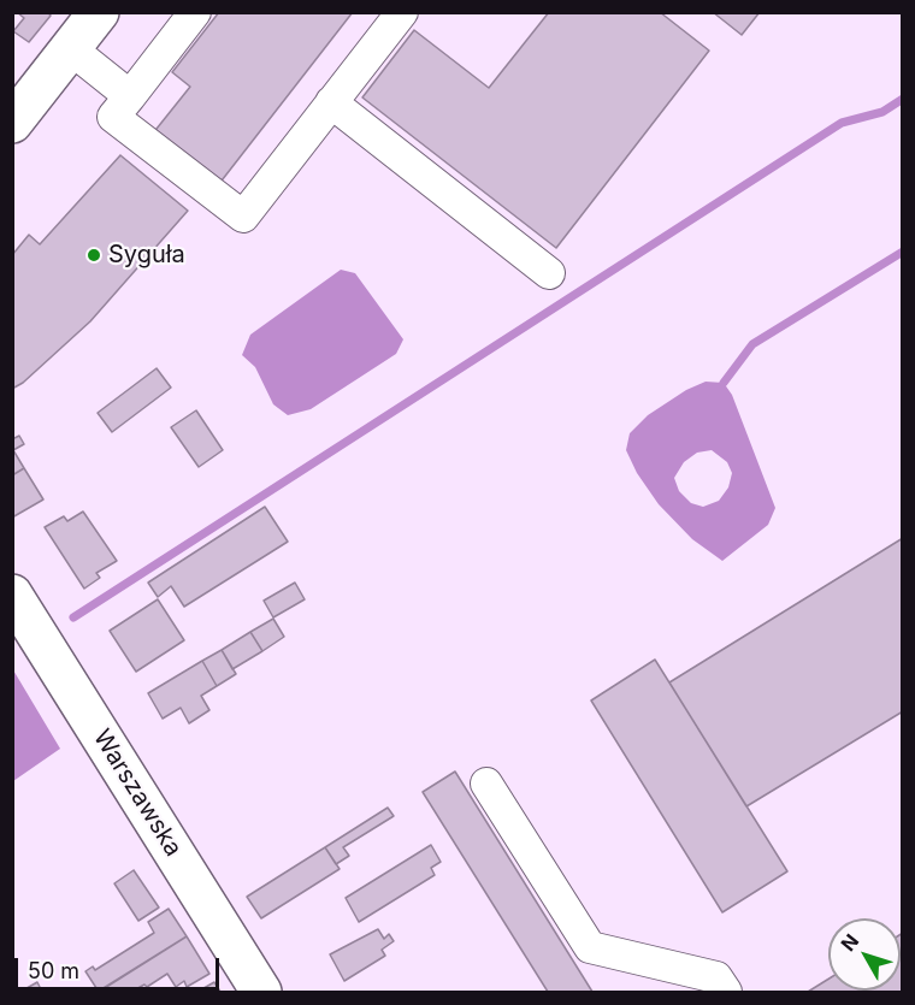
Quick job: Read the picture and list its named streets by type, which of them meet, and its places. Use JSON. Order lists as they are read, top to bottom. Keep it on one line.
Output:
{"streets":{"main road":["Warszawska"]},"places":["Syguła"],"scale_bar":"50 m","north":"top left"}
